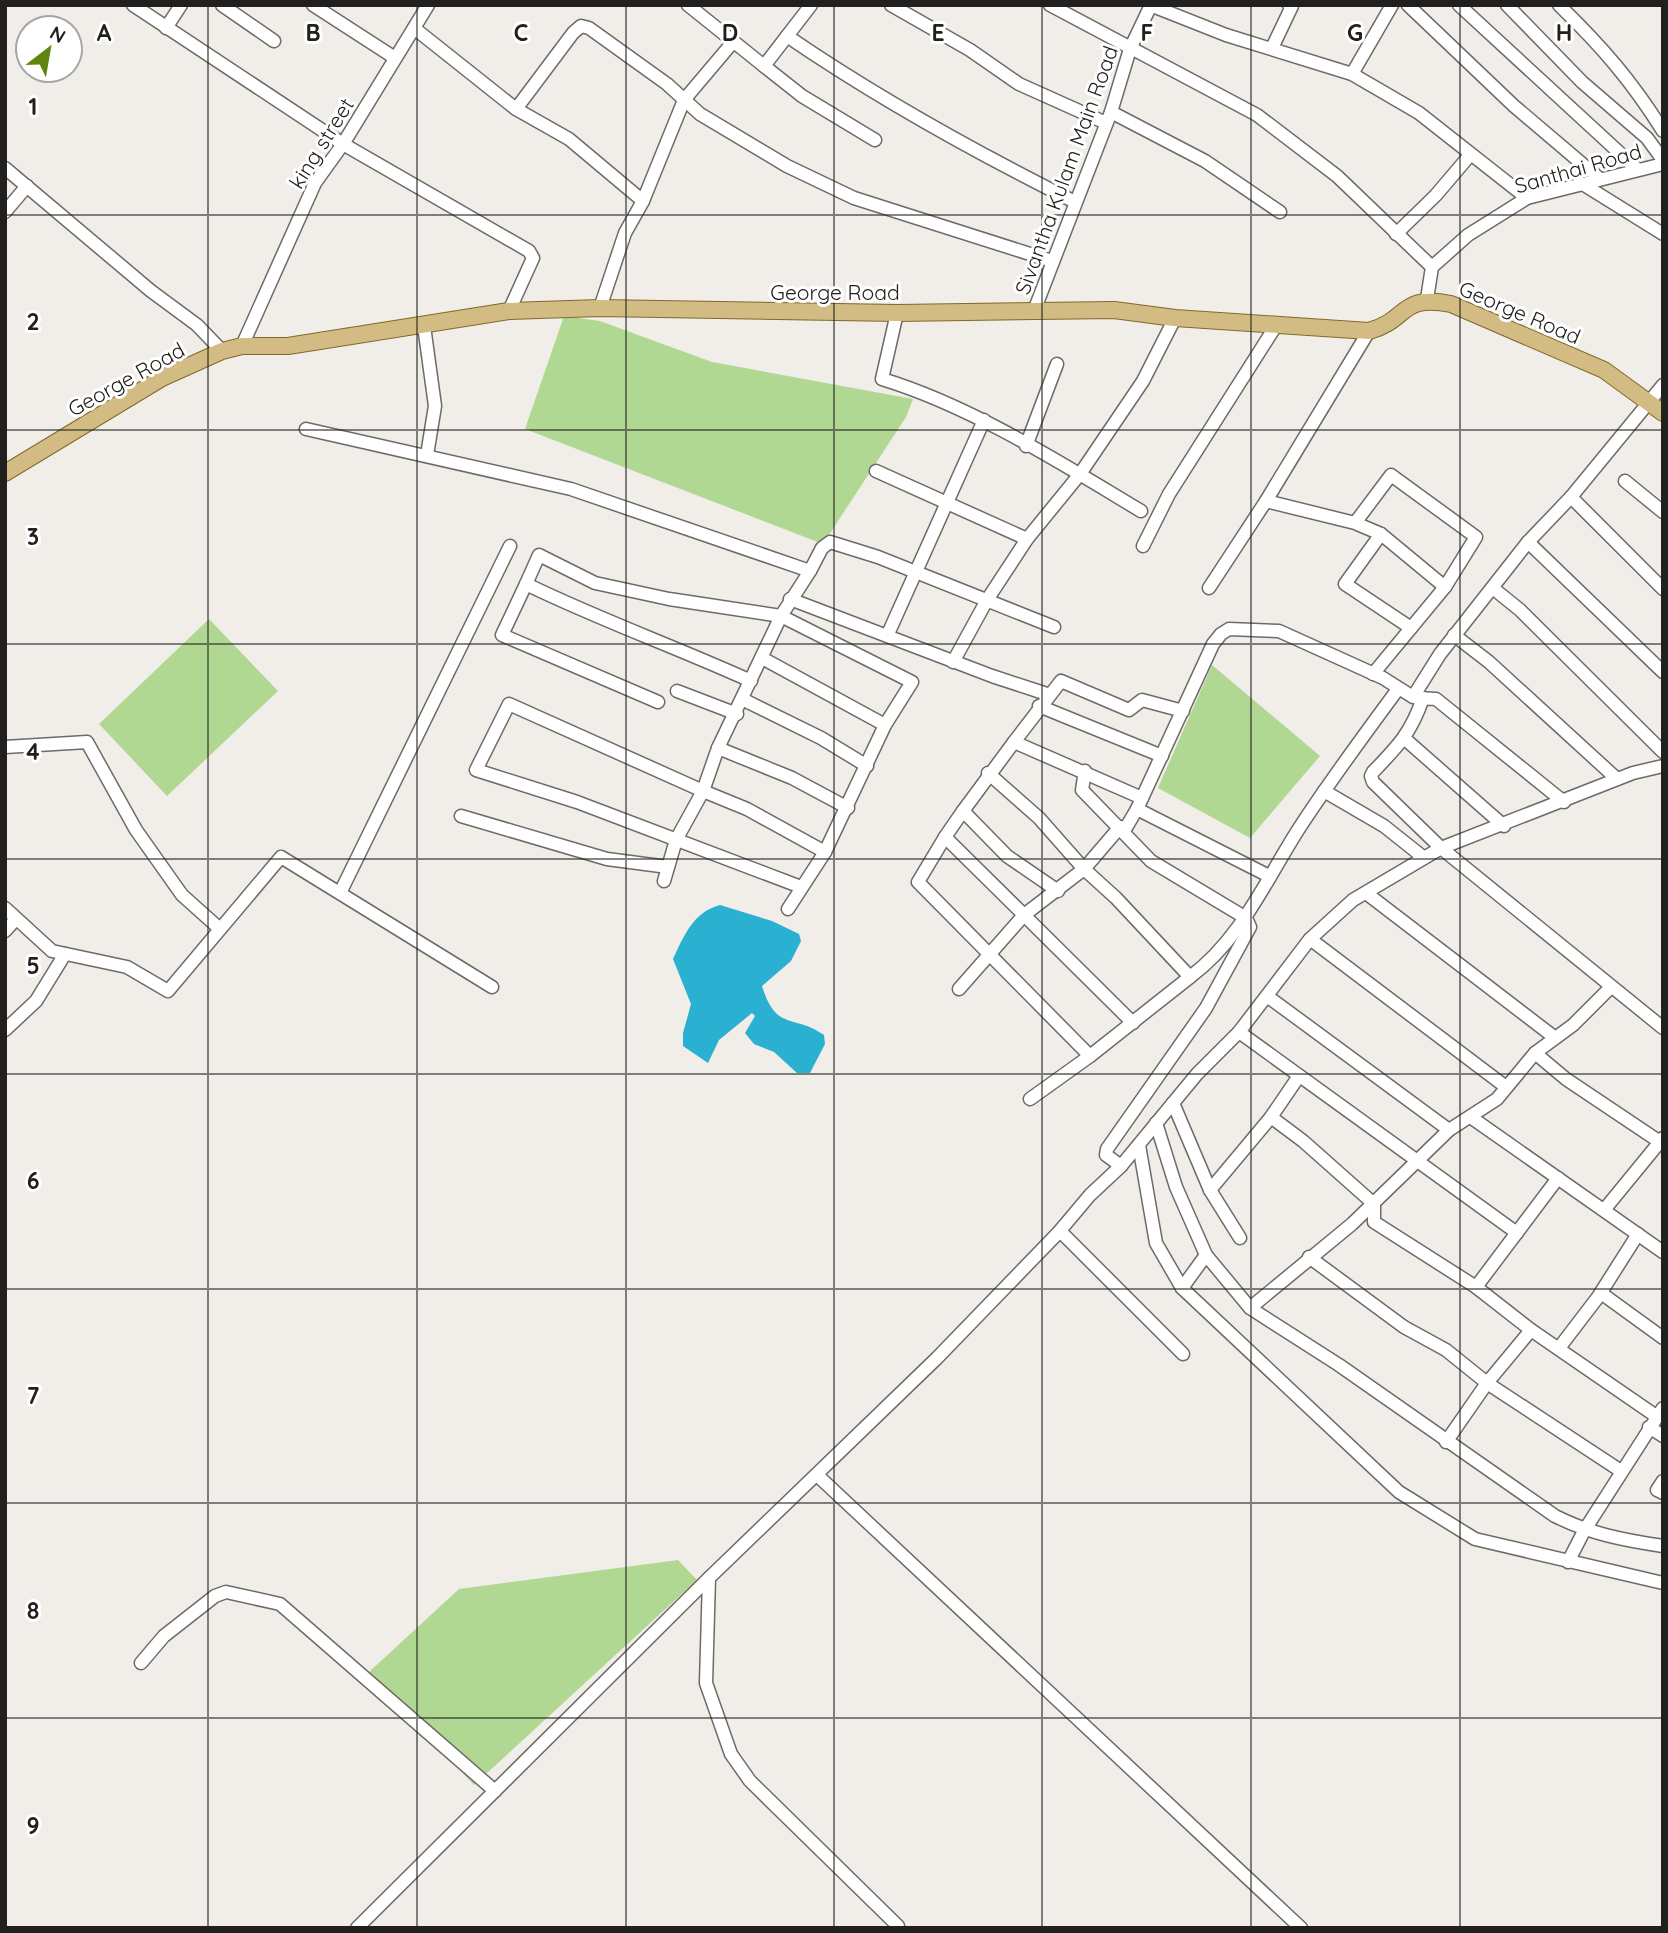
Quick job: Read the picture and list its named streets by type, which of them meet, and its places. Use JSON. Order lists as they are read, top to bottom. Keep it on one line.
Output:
{"streets":{"main road":["George Road"],"street":["king street","Santhai Road","Sivantha Kulam Main Road"]},"crossings":[["king street","George Road"],["Sivantha Kulam Main Road","George Road"]],"north":"top right","grid":{"columns":["A","B","C","D","E","F","G","H"],"rows":["1","2","3","4","5","6","7","8","9"]}}
